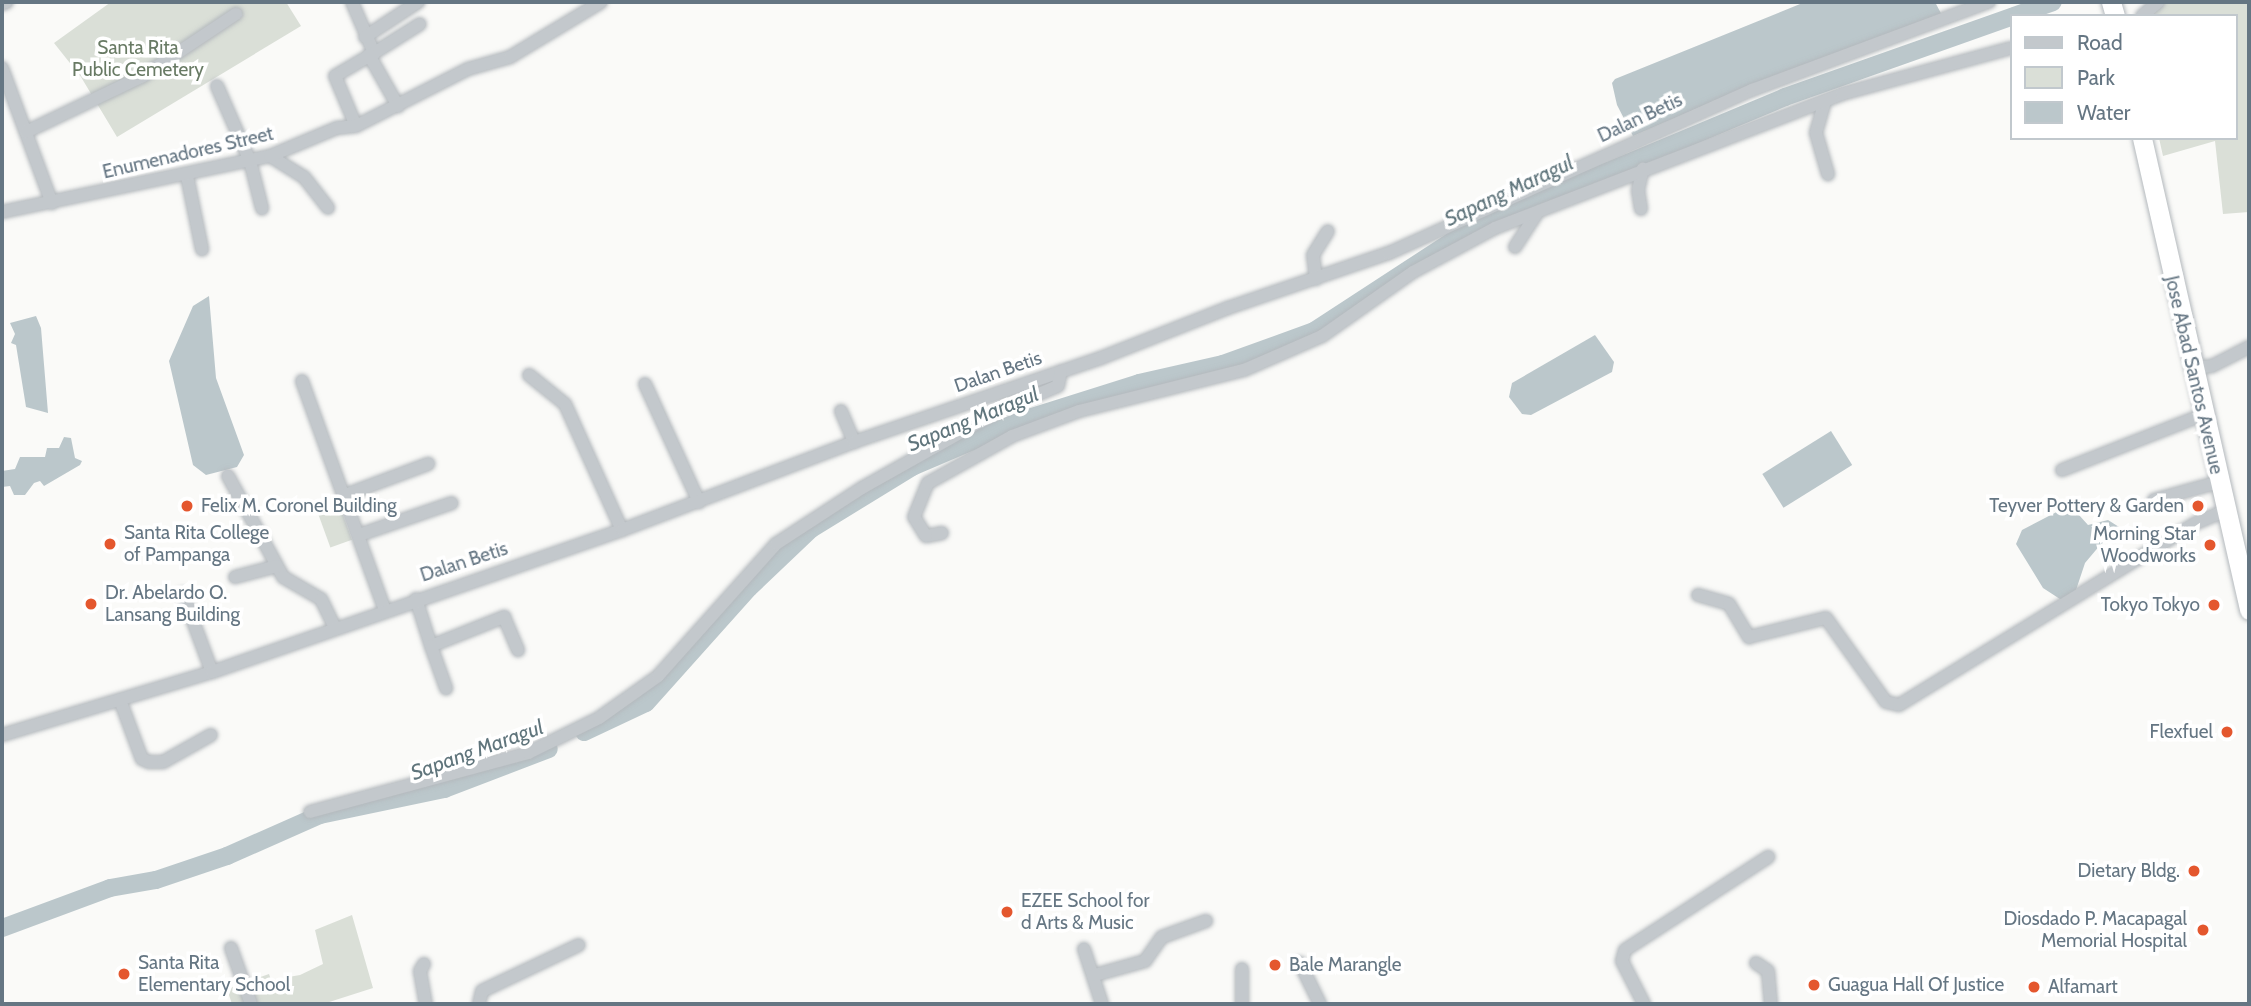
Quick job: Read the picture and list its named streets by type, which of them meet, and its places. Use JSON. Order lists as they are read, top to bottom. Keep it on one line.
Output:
{"streets":{"highway":["Jose Abad Santos Avenue"],"street":["Dalan Betis","Enumenadores Street"]},"water":["Sapang Maragul"],"parks":["Santa Rita Public Cemetery"],"places":["Felix M. Coronel Building","Teyver Pottery & Garden","Santa Rita College of Pampanga","Morning Star Woodworks","Dr. Abelardo O. Lansang Building","Tokyo Tokyo","Flexfuel","Dietary Bldg.","EZEE School for d Arts & Music","Diosdado P. Macapagal Memorial Hospital","Bale Marangle","Santa Rita Elementary School","Guagua Hall Of Justice","Alfamart"],"legend":["Road","Park","Water"]}
